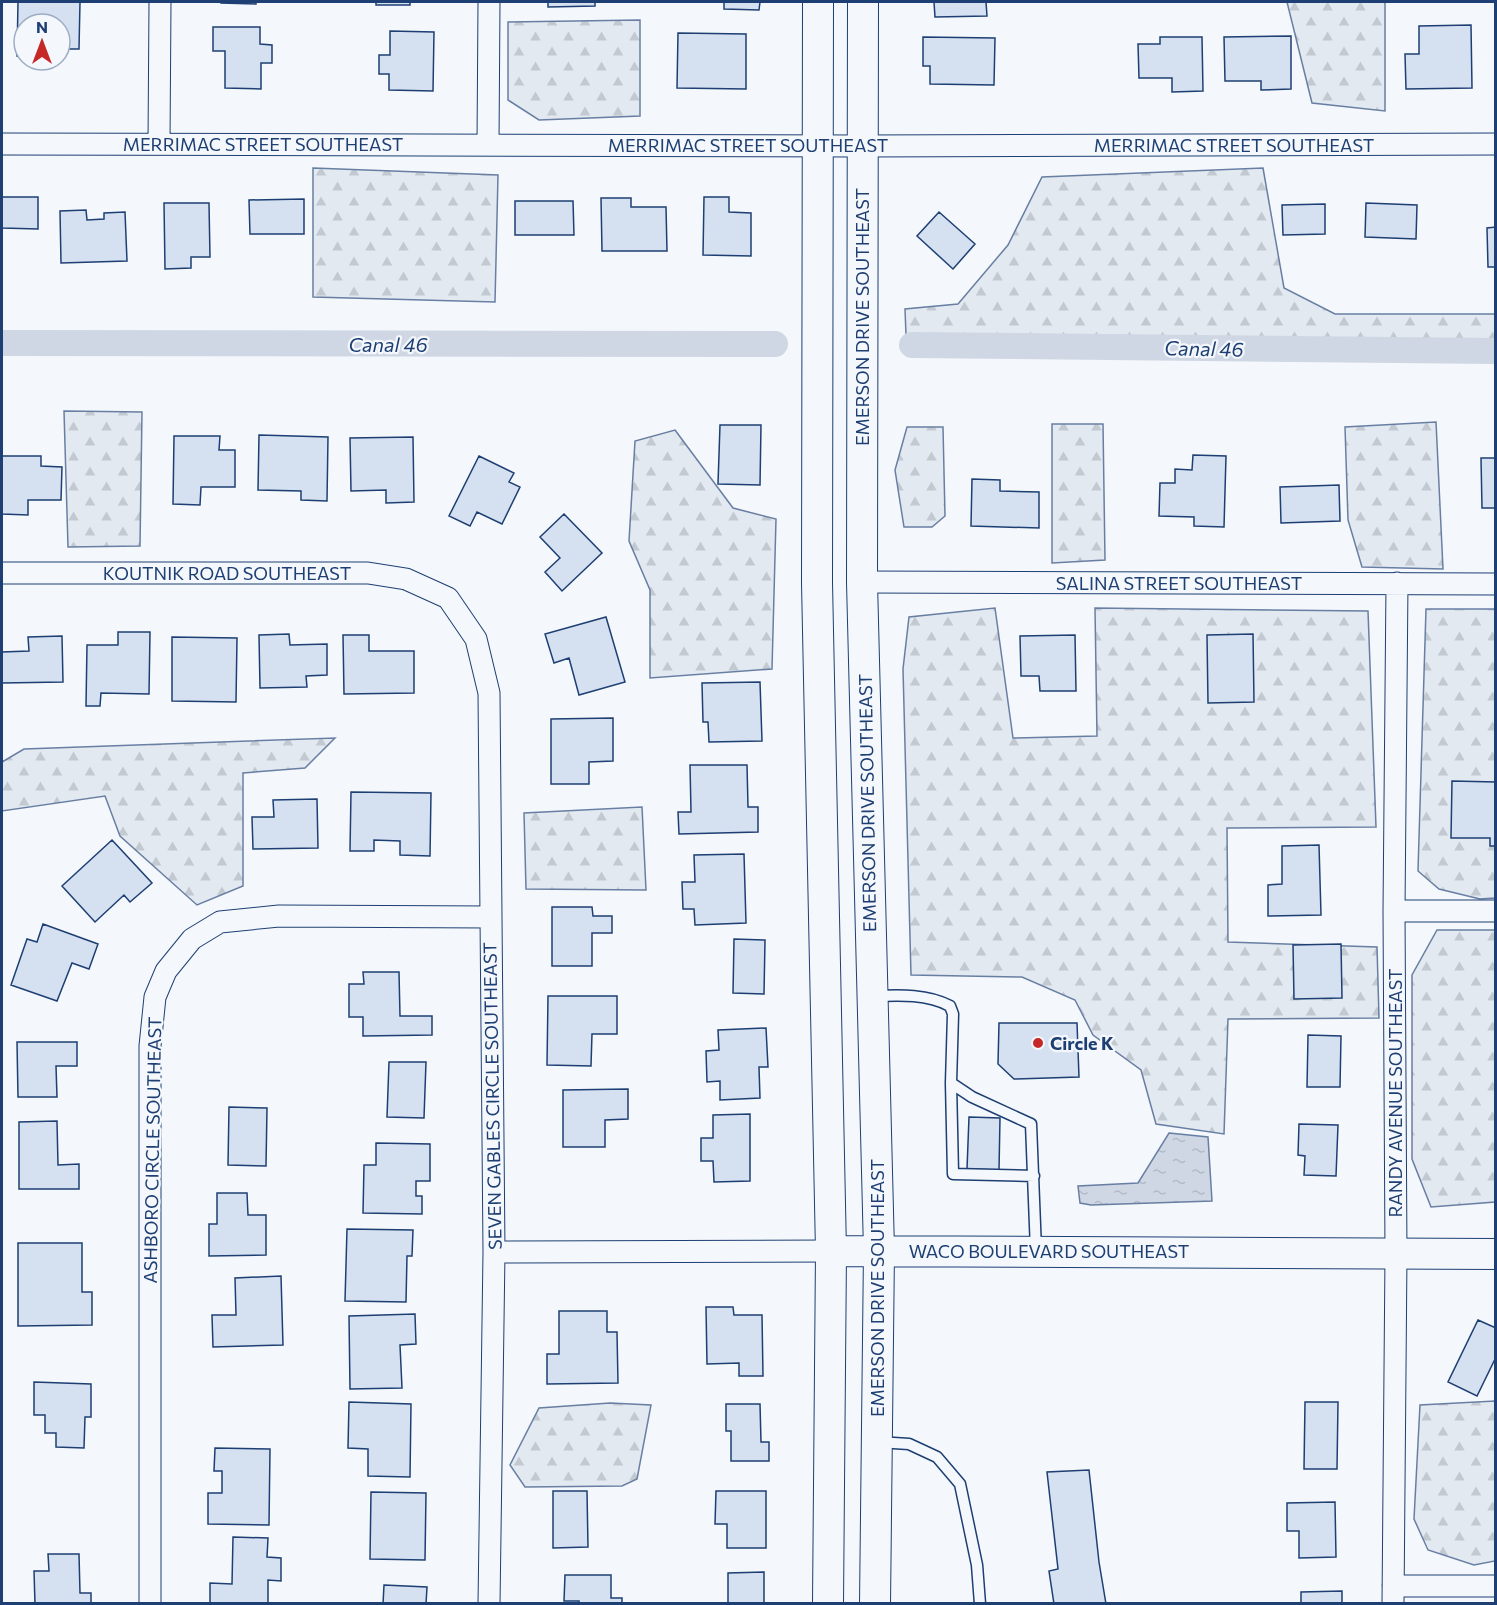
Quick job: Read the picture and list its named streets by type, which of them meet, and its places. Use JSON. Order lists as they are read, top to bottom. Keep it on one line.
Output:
{"streets":{"street":["MERRIMAC STREET SOUTHEAST","EMERSON DRIVE SOUTHEAST","KOUTNIK ROAD SOUTHEAST","SALINA STREET SOUTHEAST","RANDY AVENUE SOUTHEAST","SEVEN GABLES CIRCLE SOUTHEAST","ASHBORO CIRCLE SOUTHEAST","WACO BOULEVARD SOUTHEAST"]},"crossings":[["MERRIMAC STREET SOUTHEAST","EMERSON DRIVE SOUTHEAST"],["EMERSON DRIVE SOUTHEAST","SALINA STREET SOUTHEAST"],["EMERSON DRIVE SOUTHEAST","WACO BOULEVARD SOUTHEAST"],["KOUTNIK ROAD SOUTHEAST","SEVEN GABLES CIRCLE SOUTHEAST"],["SALINA STREET SOUTHEAST","RANDY AVENUE SOUTHEAST"],["RANDY AVENUE SOUTHEAST","WACO BOULEVARD SOUTHEAST"],["SEVEN GABLES CIRCLE SOUTHEAST","ASHBORO CIRCLE SOUTHEAST"],["SEVEN GABLES CIRCLE SOUTHEAST","WACO BOULEVARD SOUTHEAST"]],"water":["Canal 46"],"places":["Circle K"],"north":"top"}
